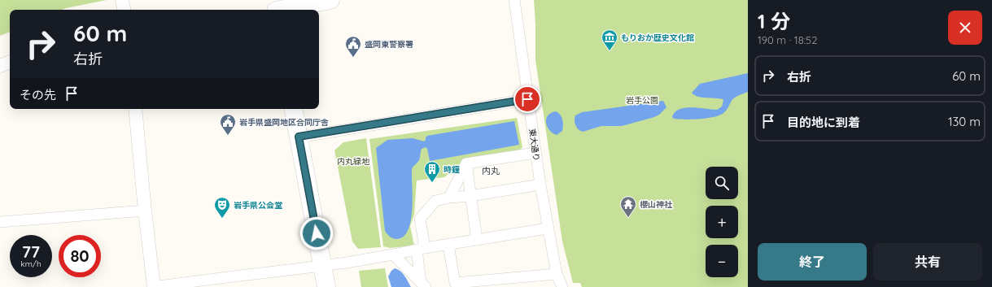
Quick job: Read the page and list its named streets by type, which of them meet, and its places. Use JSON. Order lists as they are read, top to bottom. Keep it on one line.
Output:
{"streets":{"street":["東大通り"]},"districts":["内丸"],"parks":["岩手公園","内丸緑地"],"places":{"museum":["もりおか歴史文化館"],"public building":["盛岡東警察署","岩手県盛岡地区合同庁舎"],"building":["時鐘"],"temple":["櫻山神社"],"theatre":["岩手県公会堂"]},"page":{"heading":["1 分","190 m · 18:52"],"turn":["60 m","右折"],"list":[{"name":"右折","value":"60 m"},{"name":"目的地に到着","value":"130 m"}],"then":"その先","map_buttons":["+","−"],"speed":"77 km/h","limit":"80","buttons":["終了","共有"]}}
